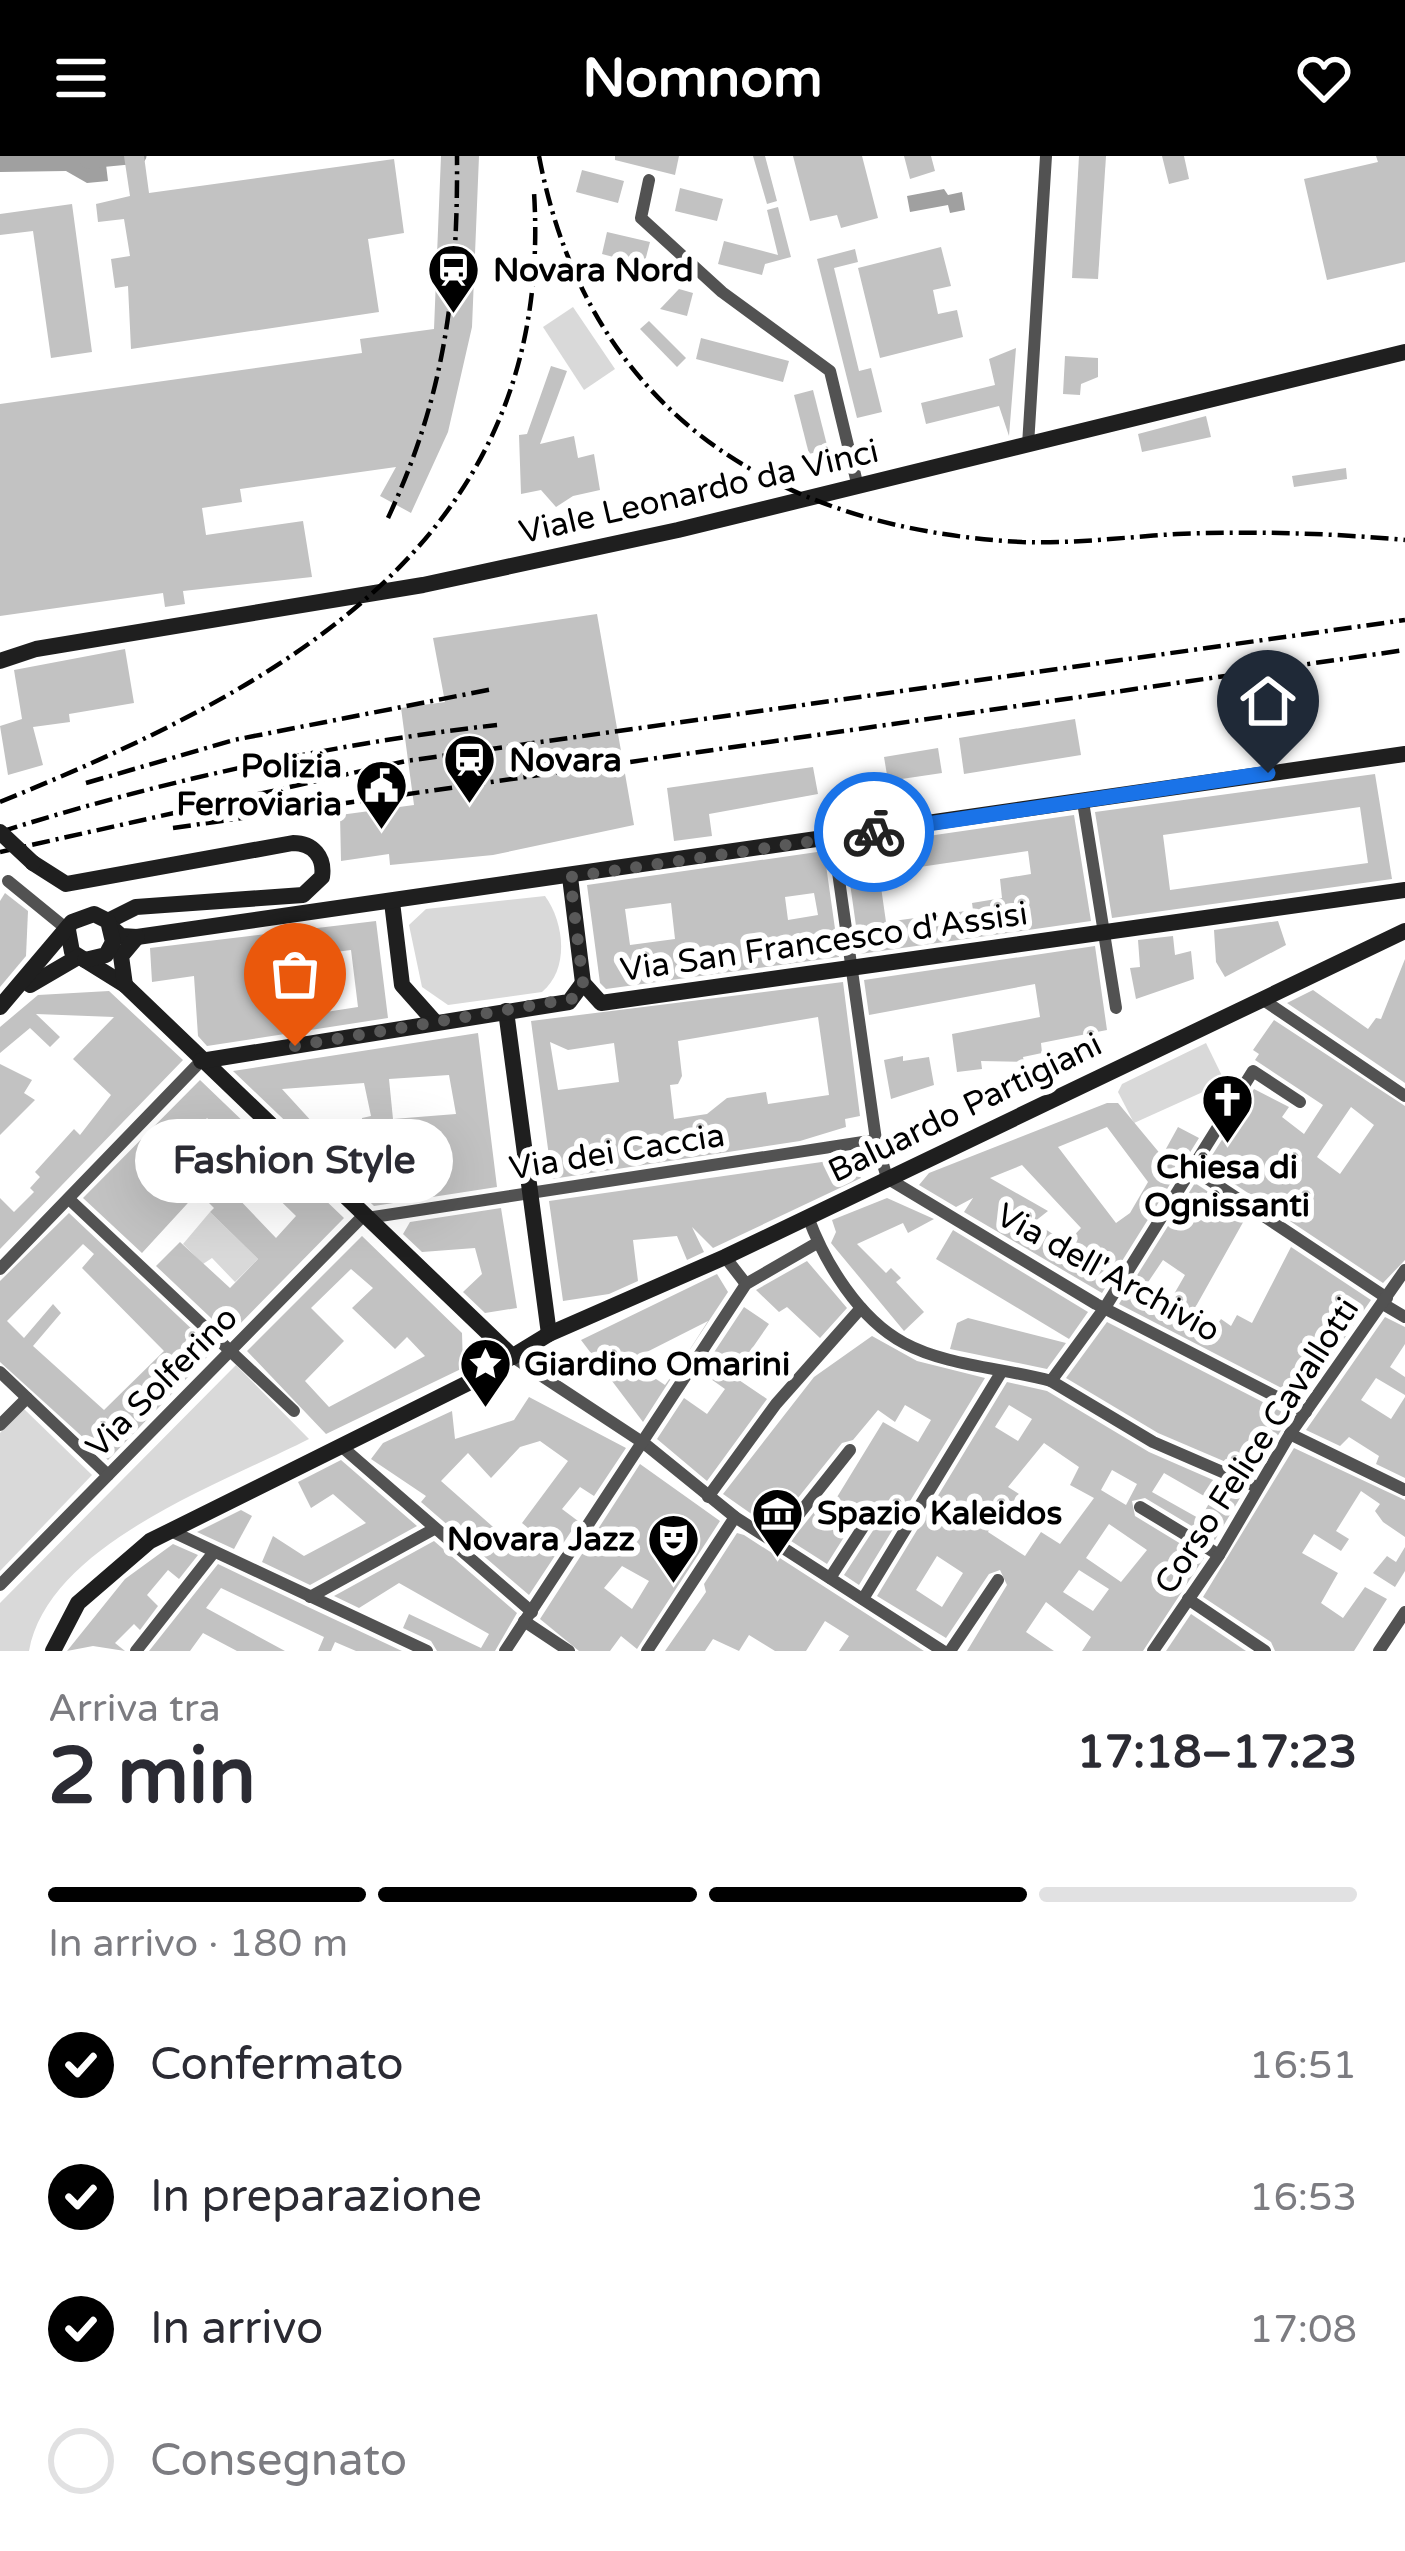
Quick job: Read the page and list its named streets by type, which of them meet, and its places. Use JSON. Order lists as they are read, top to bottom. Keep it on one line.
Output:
{"streets":{"street":["Viale Leonardo da Vinci","Via San Francesco d'Assisi","Baluardo Partigiani","Via dei Caccia","Via dell'Archivio","Via Solferino","Corso Felice Cavallotti"]},"crossings":[["Baluardo Partigiani","Via dell'Archivio"],["Via dei Caccia","Via Solferino"],["Via dell'Archivio","Corso Felice Cavallotti"]],"places":{"station":["Novara Nord","Novara"],"public building":["Polizia Ferroviaria"],"other":["Fashion Style"],"church":["Chiesa di Ognissanti"],"place":["Giardino Omarini"],"museum":["Spazio Kaleidos"],"theatre":["Novara Jazz"]},"page":{"header":"Nomnom","bubble":"Fashion Style","heading":["2 min","Arriva tra","17:18–17:23"],"bar":"In arrivo · 180 m","list":[["Confermato","16:51"],["In preparazione","16:53"],["In arrivo","17:08"],"Consegnato"]}}
